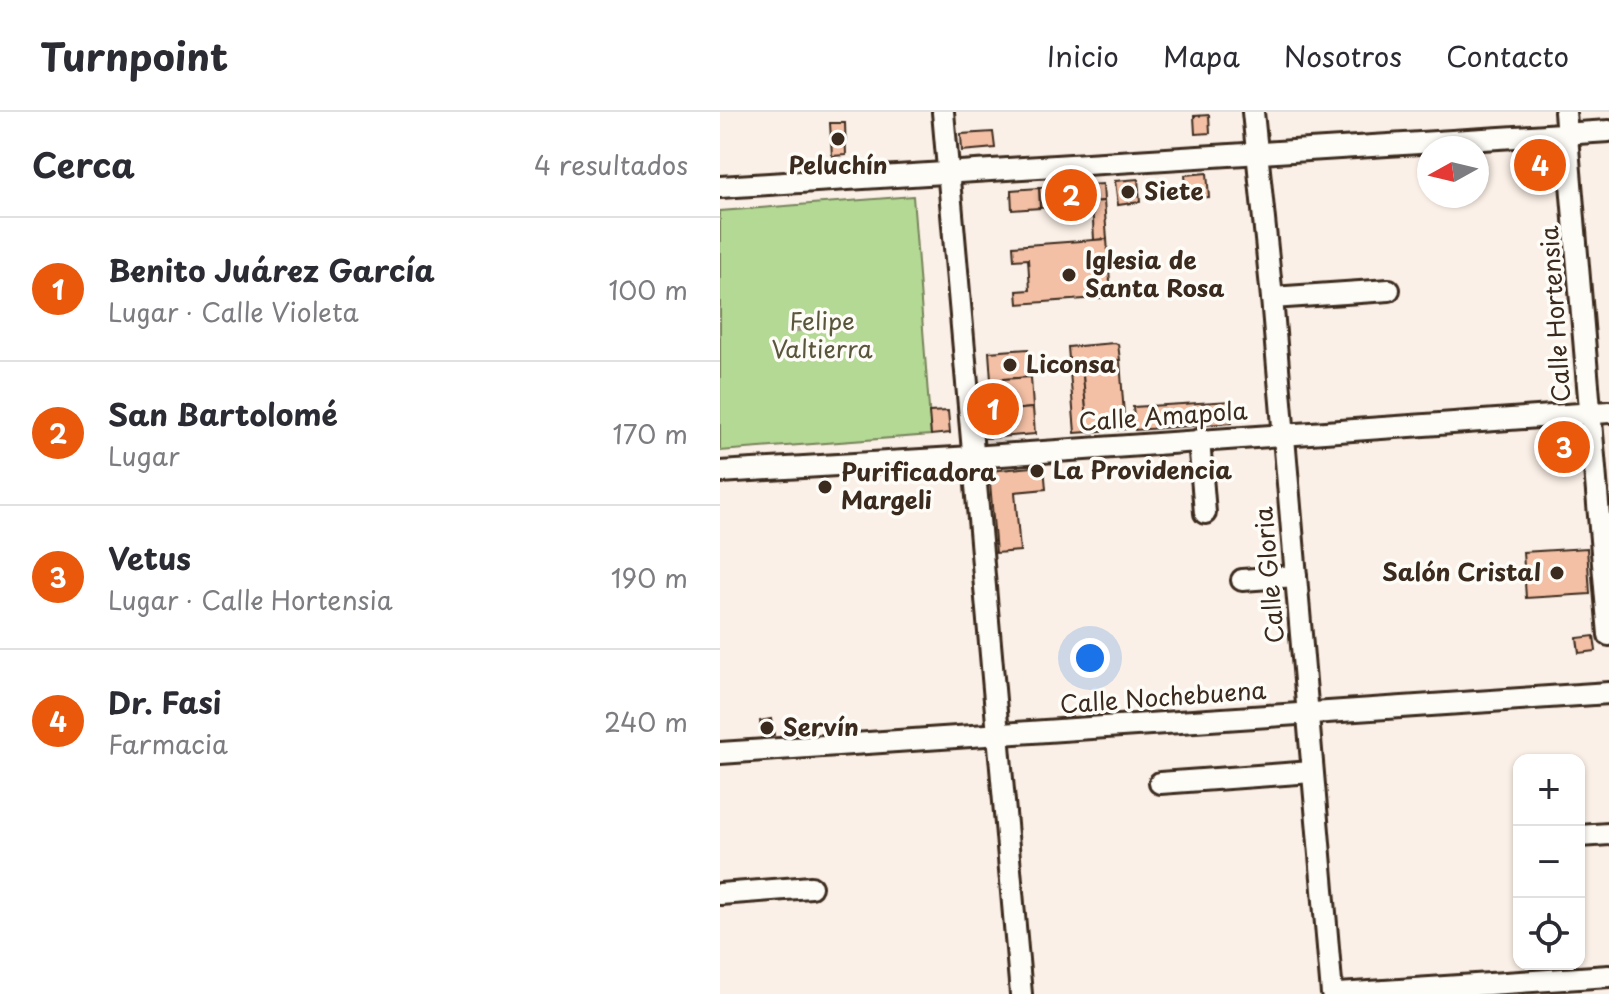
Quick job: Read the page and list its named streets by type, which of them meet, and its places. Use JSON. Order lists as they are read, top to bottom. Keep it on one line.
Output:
{"streets":{"street":["Calle Hortensia","Calle Amapola","Calle Gloria","Calle Nochebuena"]},"crossings":[["Calle Hortensia","Calle Amapola"],["Calle Amapola","Calle Gloria"],["Calle Gloria","Calle Nochebuena"]],"parks":["Felipe Valtierra"],"places":["Peluchín","Siete","Iglesia de Santa Rosa","Liconsa","La Providencia","Purificadora Margeli","Salón Cristal","Servín"],"north":"left","page":{"header":"Turnpoint","nav":["Inicio","Mapa","Nosotros","Contacto"],"heading":["Cerca","4 resultados"],"pins":["4","2","1","3"],"list":[{"mark":"1","name":"Benito Juárez García","note":"Lugar · Calle Violeta","value":"100 m"},{"mark":"2","name":"San Bartolomé","note":"Lugar","value":"170 m"},{"mark":"3","name":"Vetus","note":"Lugar · Calle Hortensia","value":"190 m"},{"mark":"4","name":"Dr. Fasi","note":"Farmacia","value":"240 m"}],"map_buttons":["+","−"]}}
